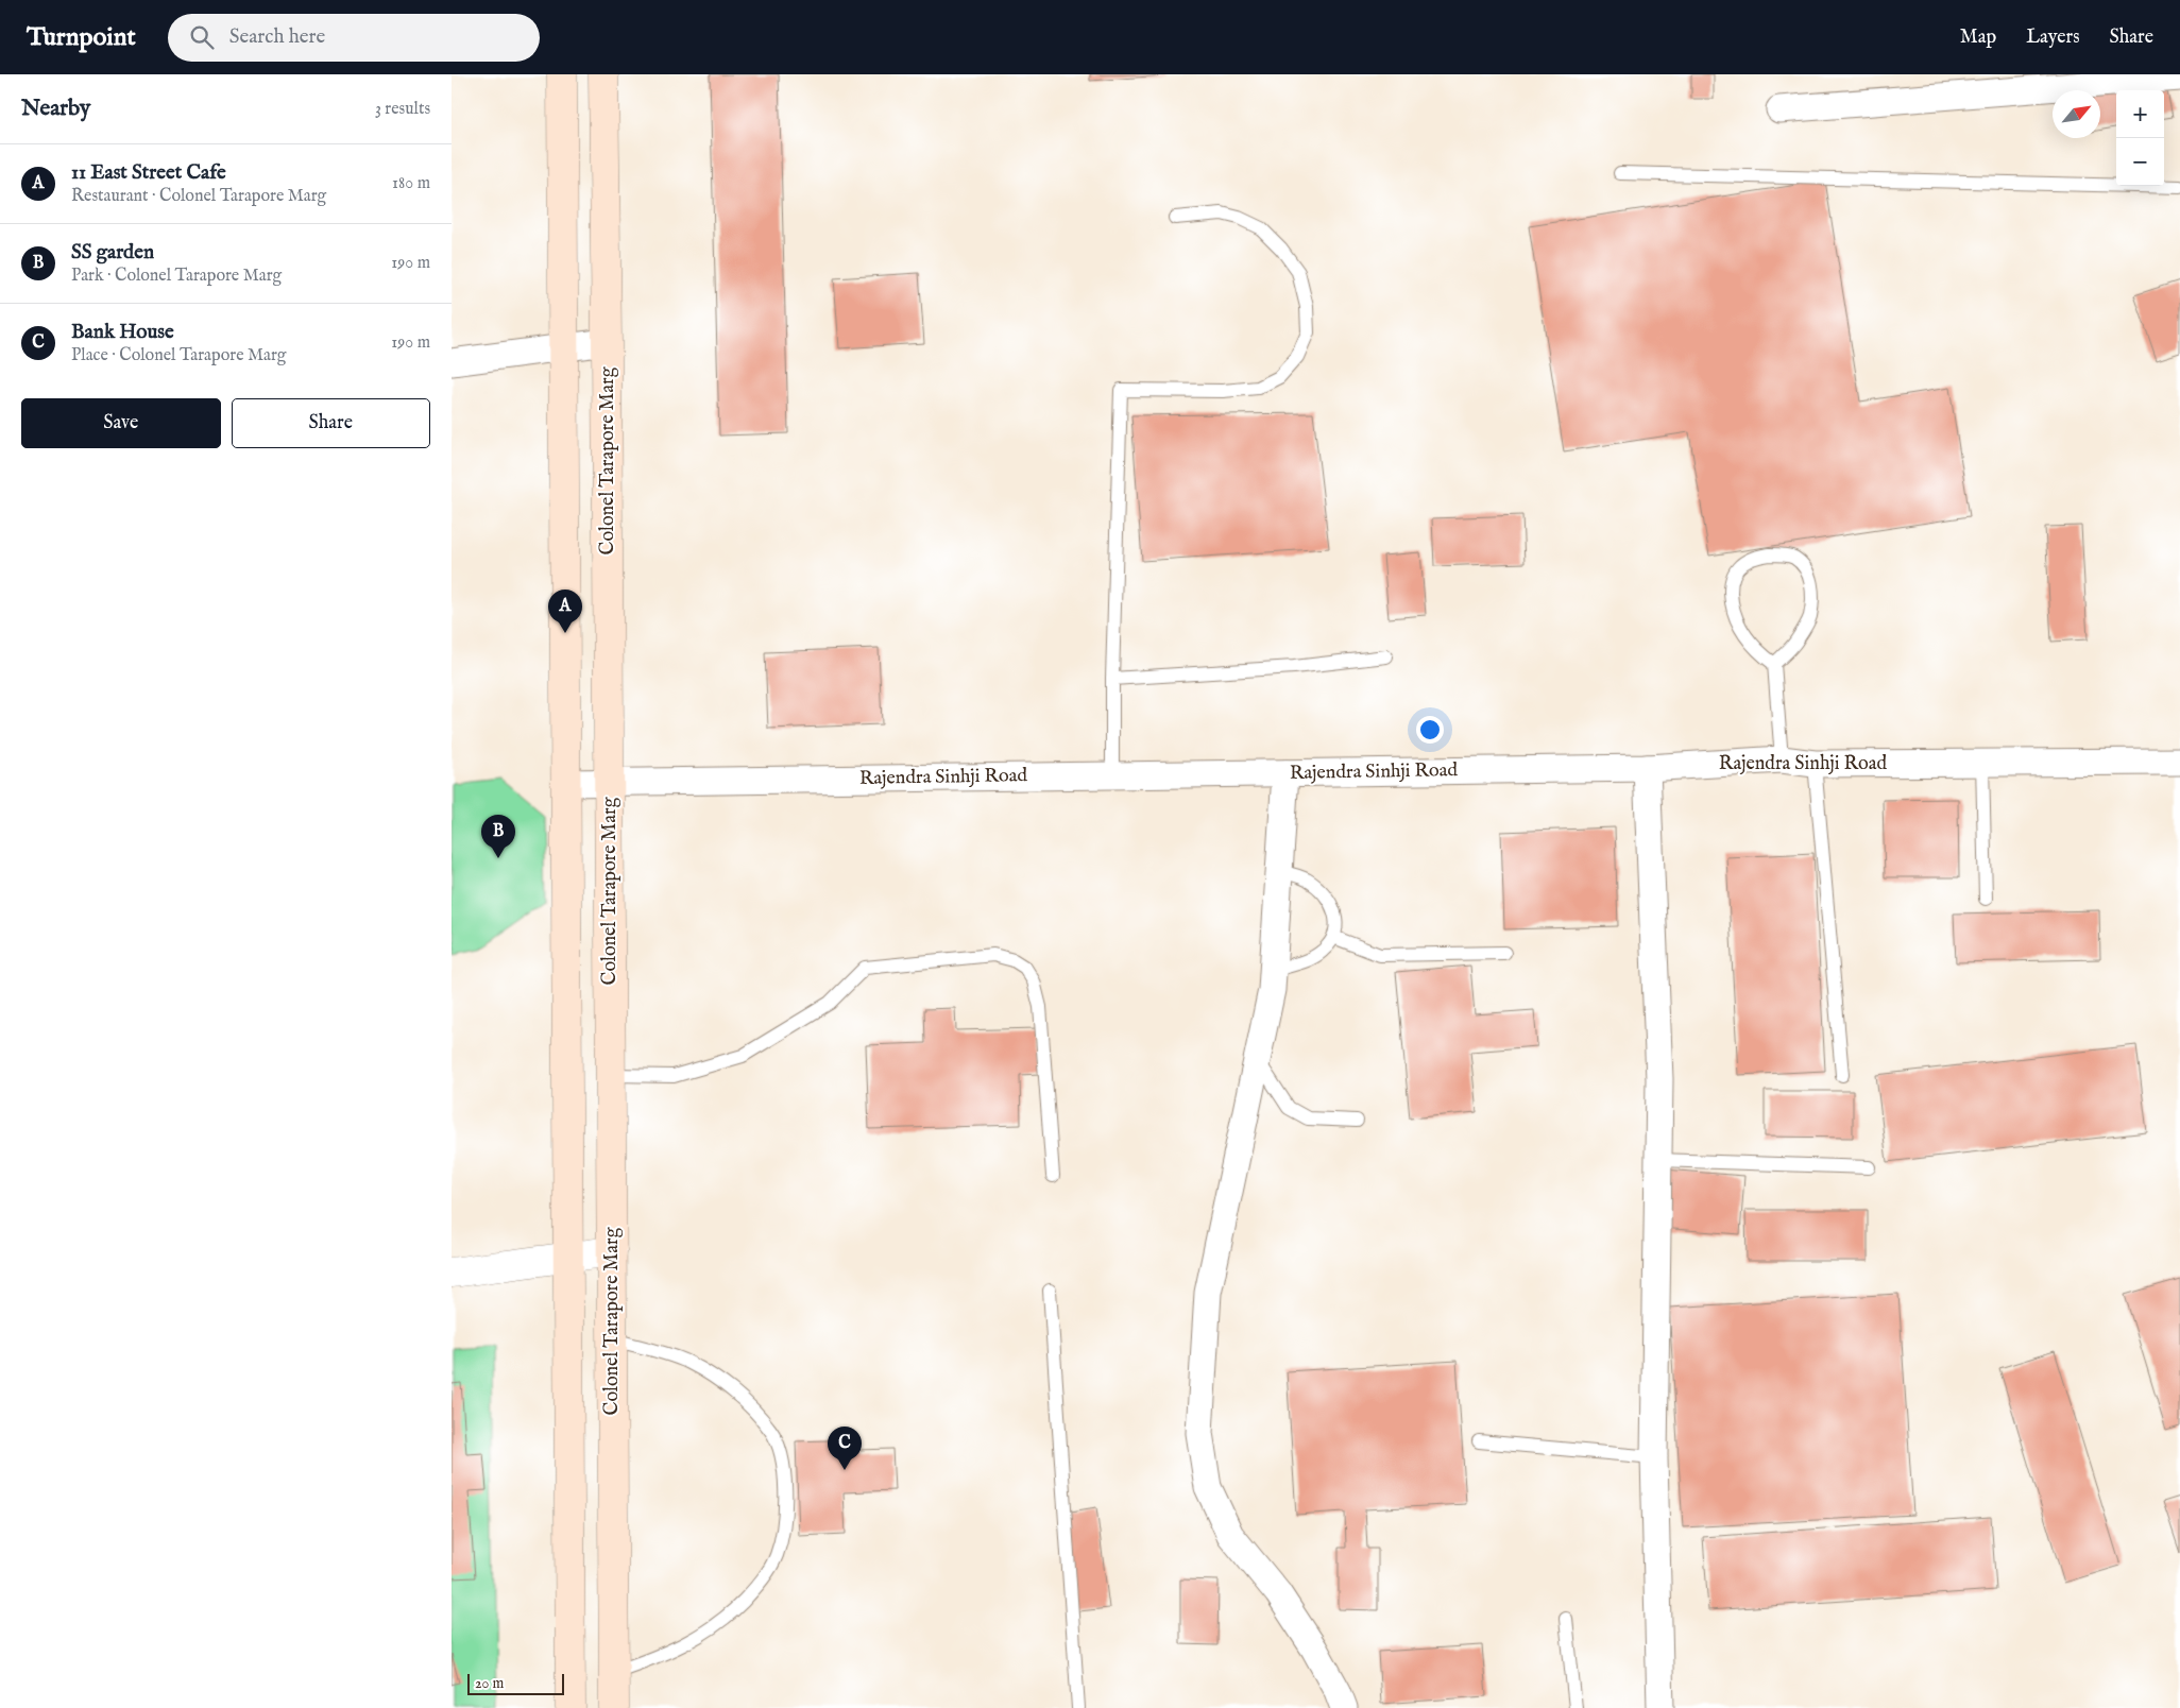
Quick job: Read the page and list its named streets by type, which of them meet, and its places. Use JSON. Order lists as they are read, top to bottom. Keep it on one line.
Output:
{"streets":{"main road":["Colonel Tarapore Marg"],"street":["Rajendra Sinhji Road"]},"crossings":[["Colonel Tarapore Marg","Rajendra Sinhji Road"]],"scale_bar":"20 m","north":"top right","page":{"header":"Turnpoint","search":"Search here","nav":["Map","Layers","Share"],"heading":["Nearby","3 results"],"map_buttons":["+","−"],"list":[{"mark":"A","name":"11 East Street Cafe","note":"Restaurant · Colonel Tarapore Marg","value":"180 m"},{"mark":"B","name":"SS garden","note":"Park · Colonel Tarapore Marg","value":"190 m"},{"mark":"C","name":"Bank House","note":"Place · Colonel Tarapore Marg","value":"190 m"}],"buttons":["Save","Share"],"pins":["A","B","C"],"scale":"20 m"}}
